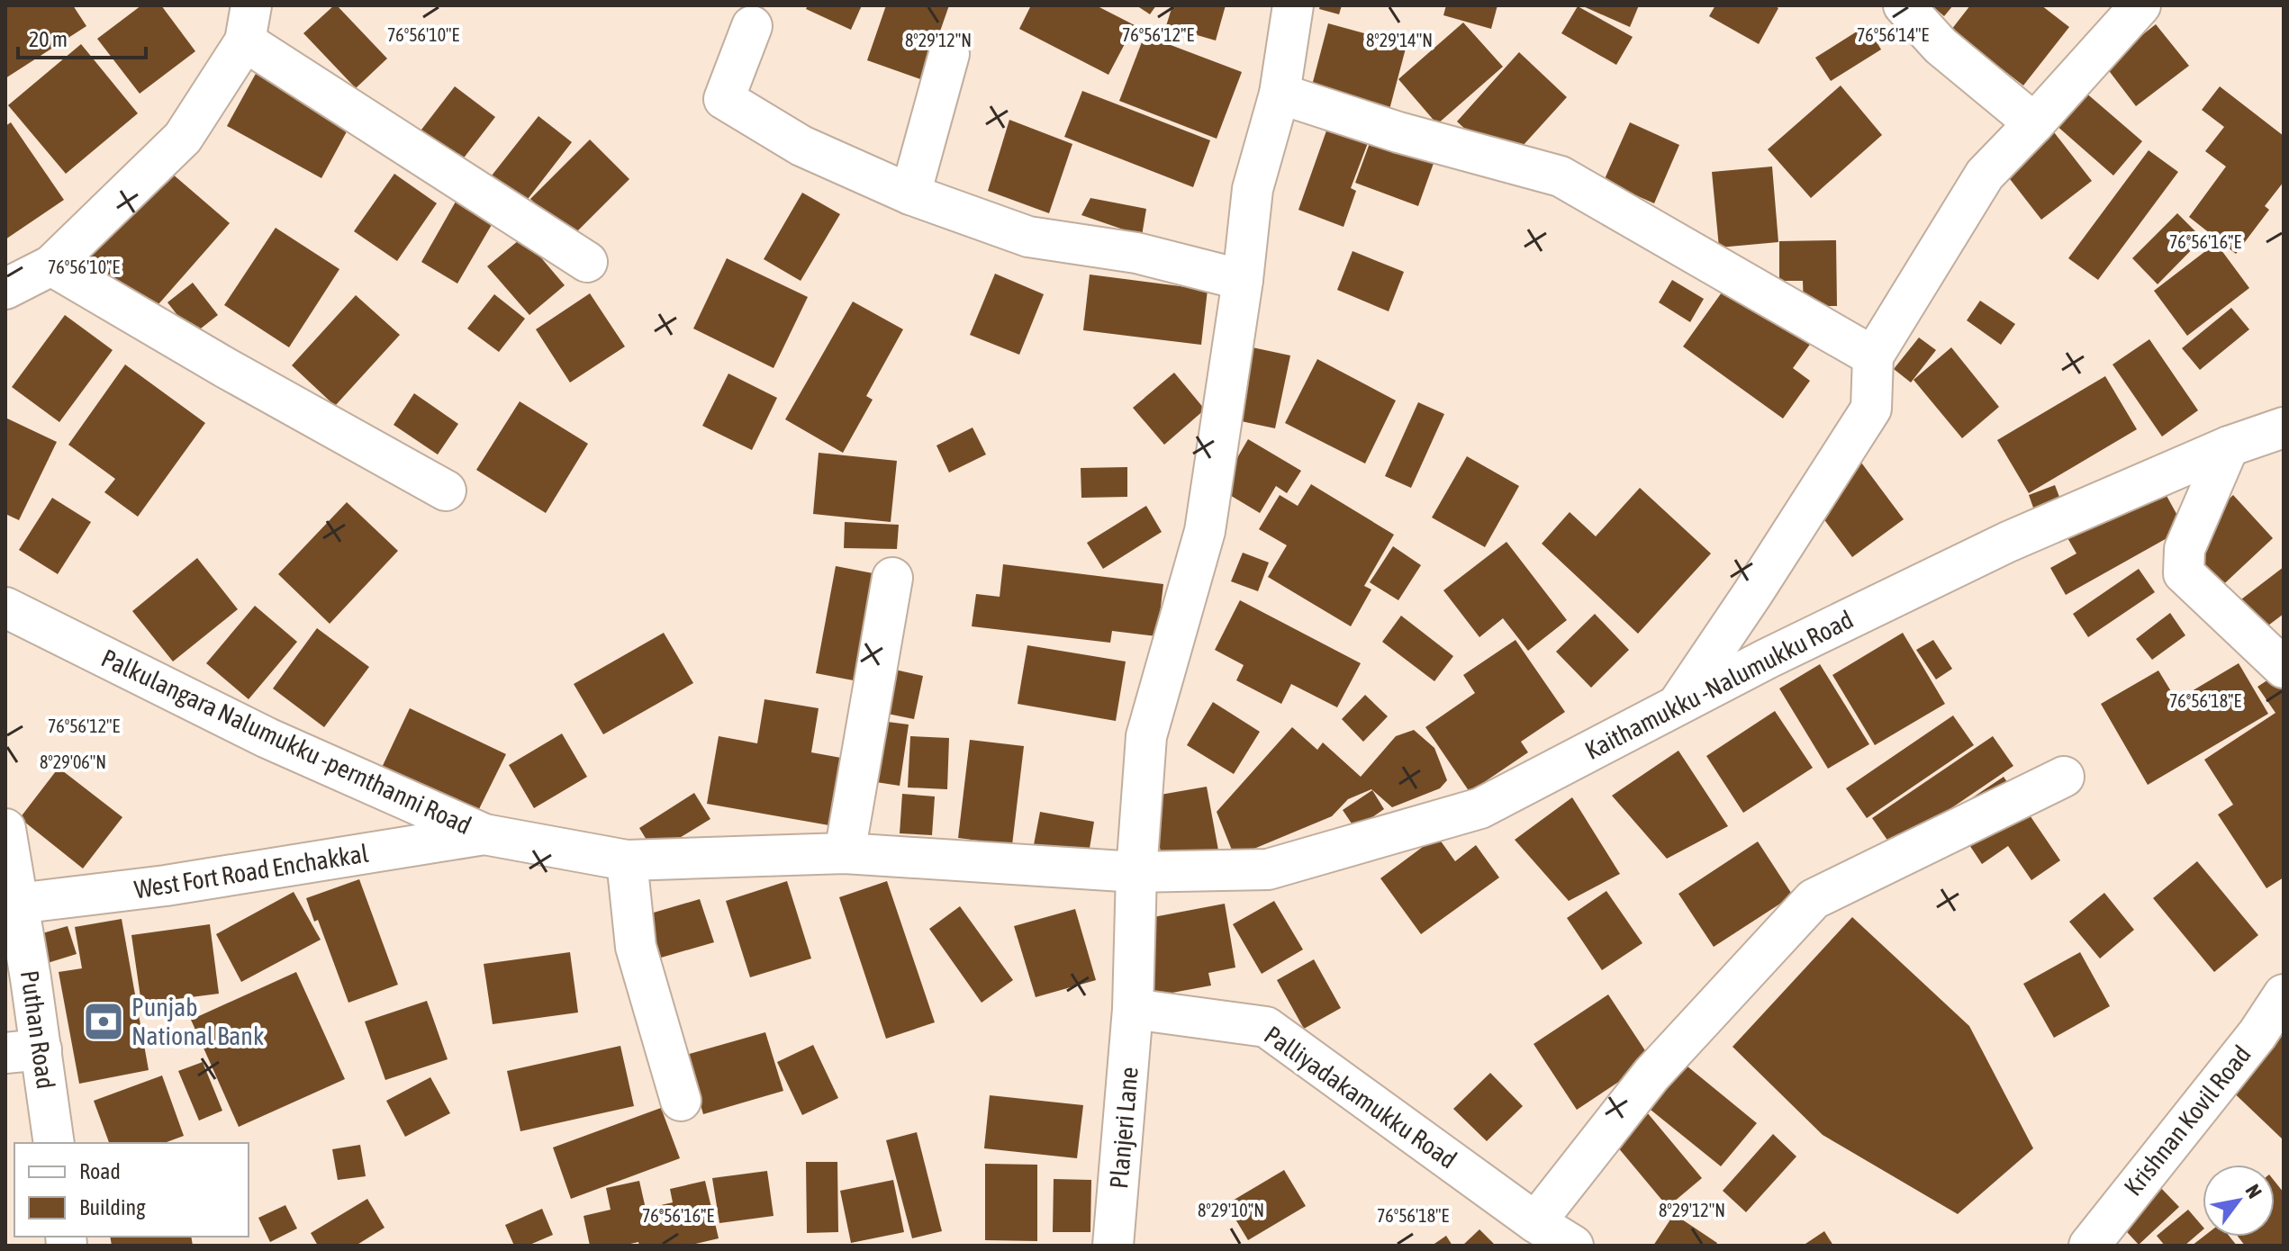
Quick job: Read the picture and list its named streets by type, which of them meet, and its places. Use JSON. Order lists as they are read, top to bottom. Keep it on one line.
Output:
{"streets":{"street":["Kaithamukku -Nalumukku Road","Palkulangara Nalumukku -pernthanni Road","West Fort Road Enchakkal","Puthan Road","Palliyadakamukku Road","Krishnan Kovil Road","Planjeri Lane"]},"crossings":[["Kaithamukku -Nalumukku Road","Palkulangara Nalumukku -pernthanni Road"],["Palkulangara Nalumukku -pernthanni Road","West Fort Road Enchakkal"],["West Fort Road Enchakkal","Puthan Road"],["Palliyadakamukku Road","Planjeri Lane"]],"places":{"bank":["Punjab National Bank"]},"legend":["Road","Building"],"scale_bar":"20 m","north":"top right","coordinates":["76°56'10\"E","76°56'14\"E","76°56'12\"E","8°29'12\"N","8°29'14\"N","76°56'16\"E","76°56'18\"E","8°29'06\"N","8°29'10\"N"]}
